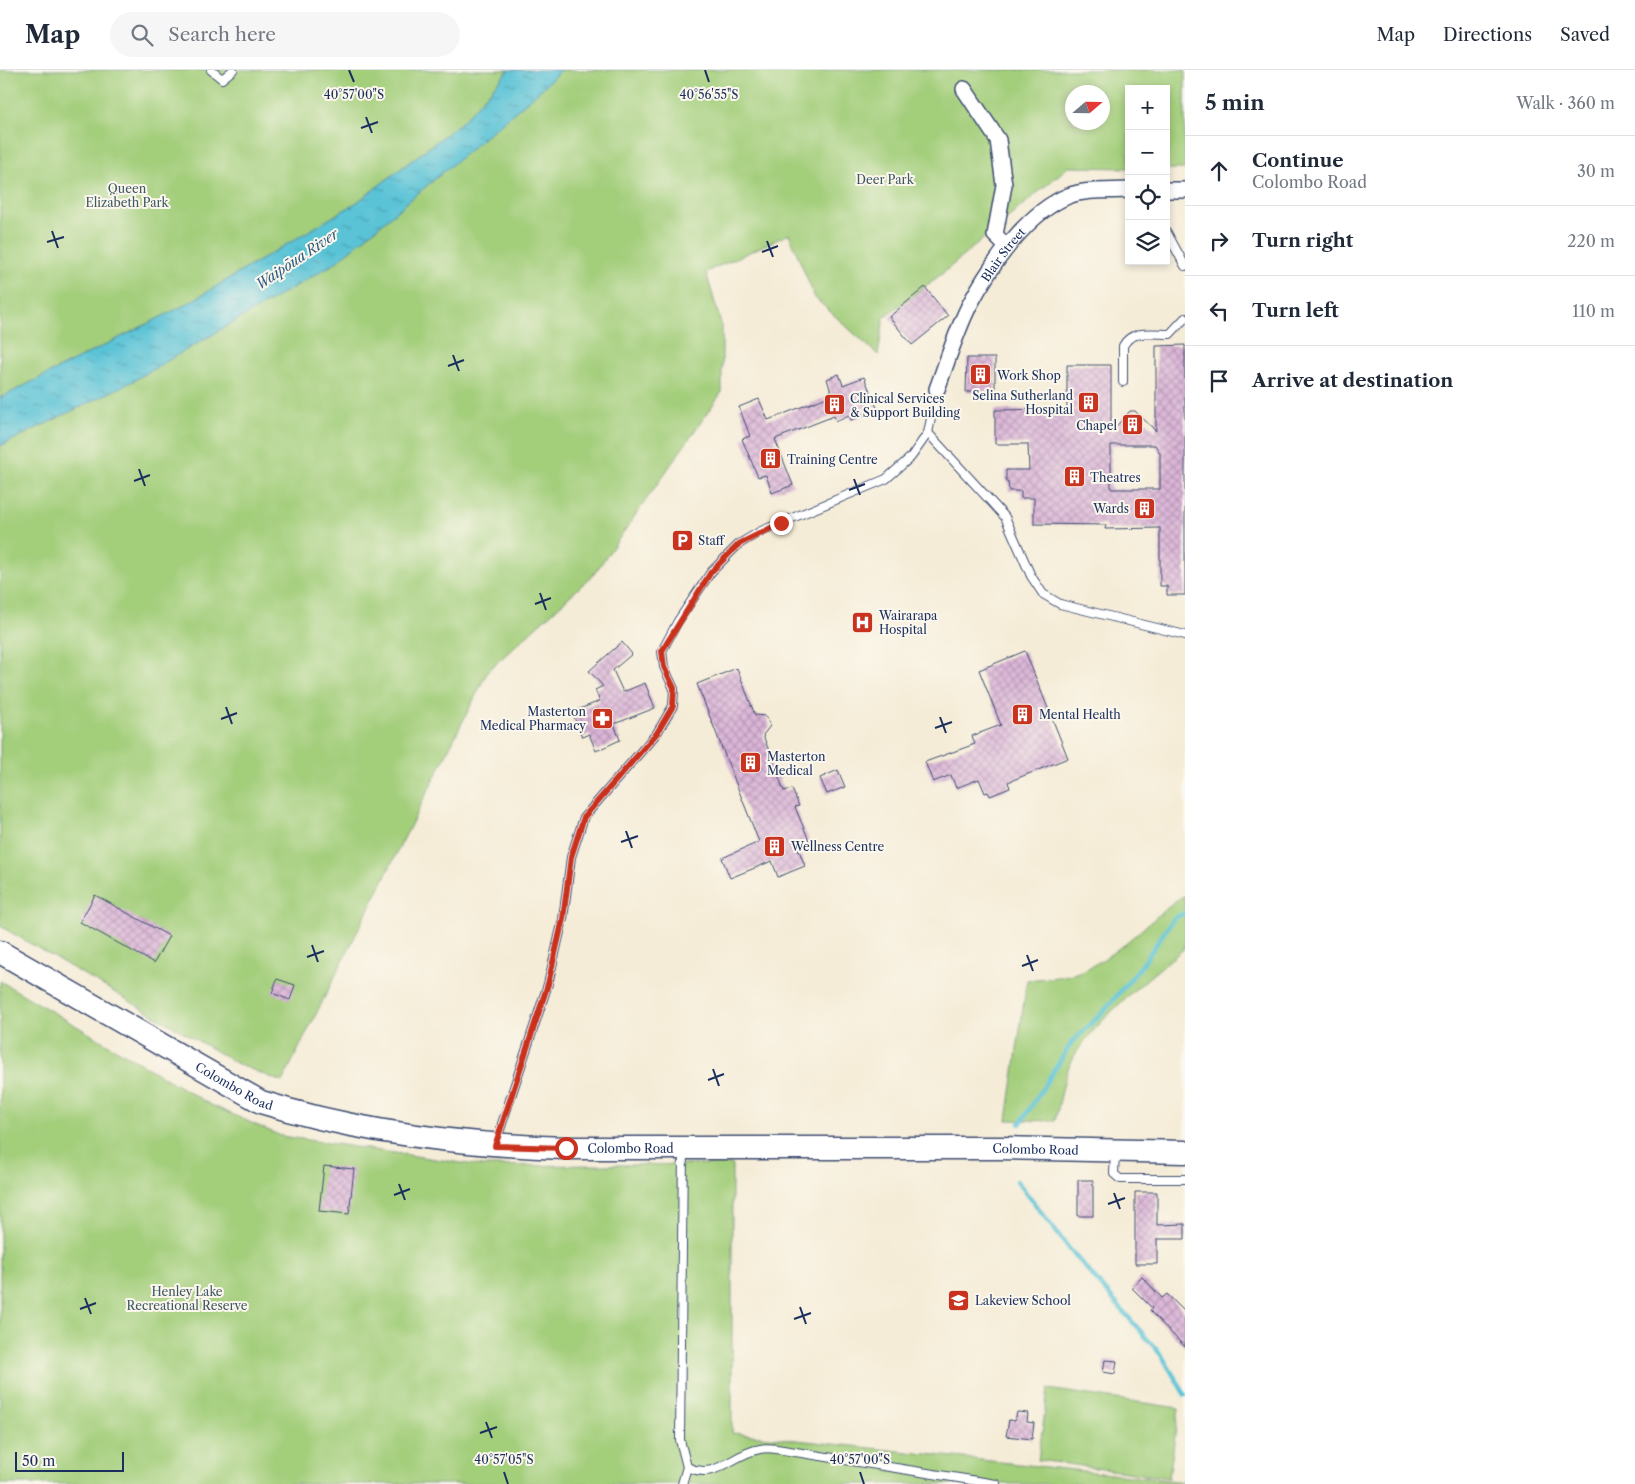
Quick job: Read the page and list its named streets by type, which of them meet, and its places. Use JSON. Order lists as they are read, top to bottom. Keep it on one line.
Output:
{"streets":{"street":["Blair Street","Colombo Road"]},"water":["Waipōua River"],"parks":["Deer Park","Queen Elizabeth Park","Henley Lake Recreational Reserve"],"places":{"building":["Work Shop","Selina Sutherland Hospital","Clinical Services & Support Building","Chapel","Training Centre","Theatres","Wards","Mental Health","Masterton Medical","Wellness Centre"],"parking":["Staff"],"hospital":["Wairarapa Hospital"],"pharmacy":["Masterton Medical Pharmacy"],"school or university":["Lakeview School"]},"scale_bar":"50 m","north":"right","page":{"header":"Map","search":"Search here","nav":["Map","Directions","Saved"],"heading":["5 min","Walk · 360 m"],"map_buttons":["+","−"],"list":[["Continue","Colombo Road","30 m"],["Turn right","220 m"],["Turn left","110 m"],"Arrive at destination"],"scale":"50 m"},"coordinates":["40°56'55\"S","40°57'00\"S","40°57'05\"S"]}
